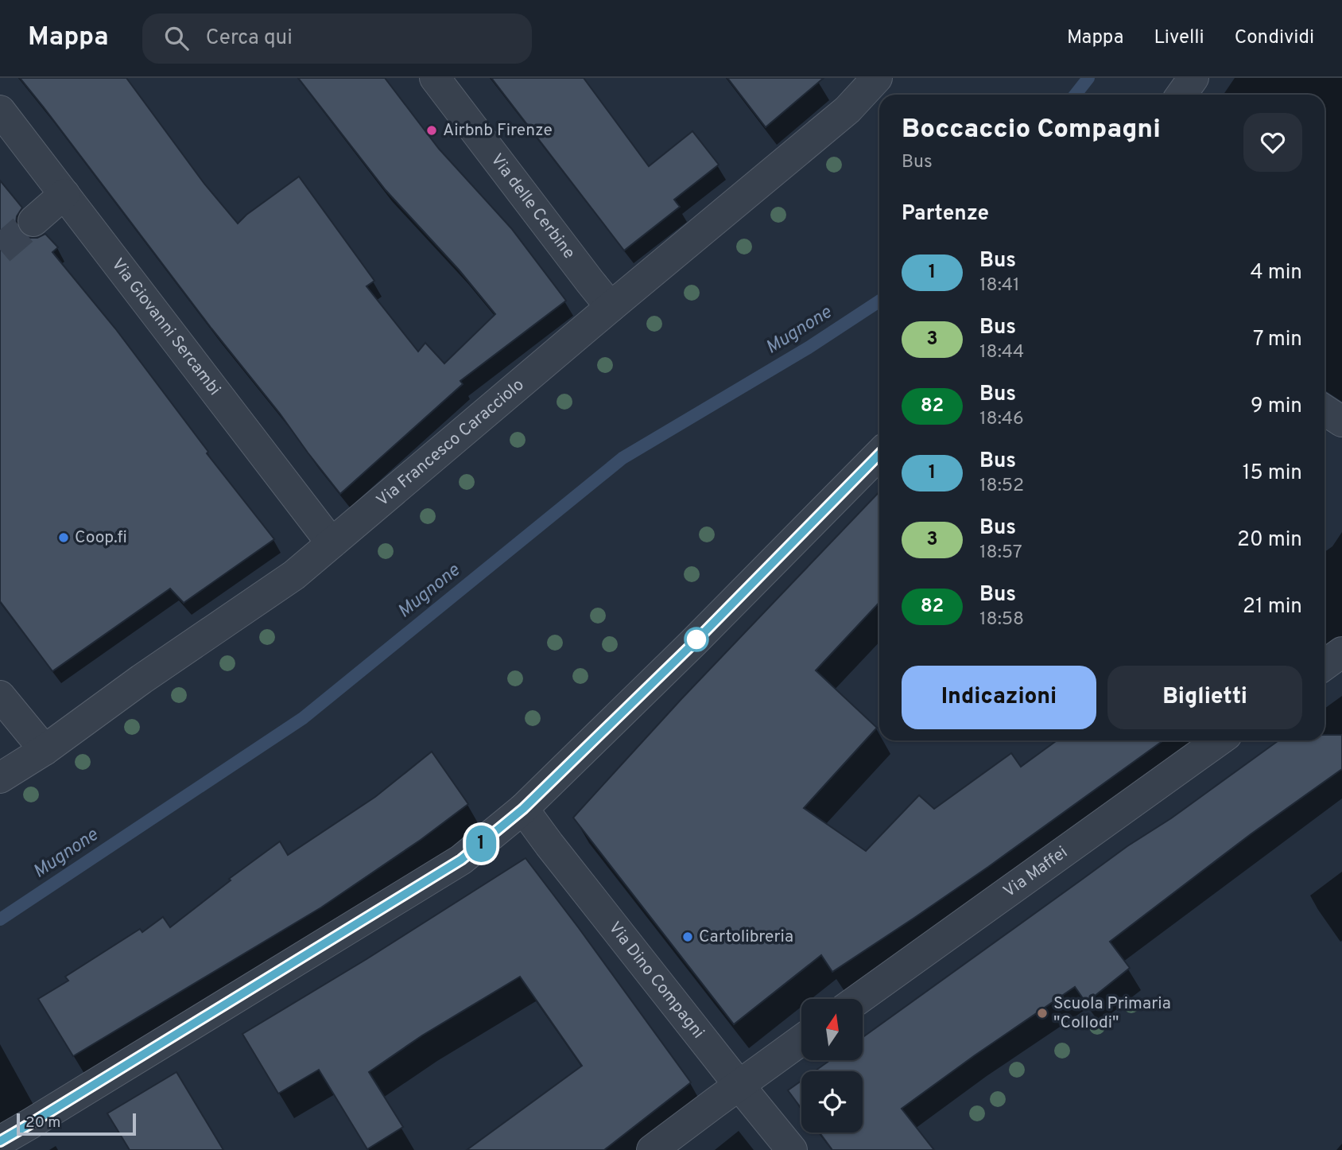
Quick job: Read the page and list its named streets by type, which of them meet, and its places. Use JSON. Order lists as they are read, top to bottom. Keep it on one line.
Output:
{"streets":{"street":["Via delle Cerbine","Via Giovanni Sercambi","Via Francesco Caracciolo","Via Maffei","Via Dino Compagni"]},"crossings":[["Via delle Cerbine","Via Francesco Caracciolo"],["Via Giovanni Sercambi","Via Francesco Caracciolo"]],"water":["Mugnone"],"places":["Airbnb Firenze","Coop.fi","Cartolibreria","Scuola Primaria \"Collodi\""],"lines":["bus line 1"],"scale_bar":"20 m","north":"top","page":{"header":"Mappa","search":"Cerca qui","nav":["Mappa","Livelli","Condividi"],"on_map":"1","heading":[["Boccaccio Compagni","Bus"],"Partenze"],"list":[{"mark":"1","name":"Bus","note":"18:41","value":"4 min"},{"mark":"3","name":"Bus","note":"18:44","value":"7 min"},{"mark":"82","name":"Bus","note":"18:46","value":"9 min"},{"mark":"1","name":"Bus","note":"18:52","value":"15 min"},{"mark":"3","name":"Bus","note":"18:57","value":"20 min"},{"mark":"82","name":"Bus","note":"18:58","value":"21 min"}],"buttons":["Indicazioni","Biglietti"],"scale":"20 m"}}
